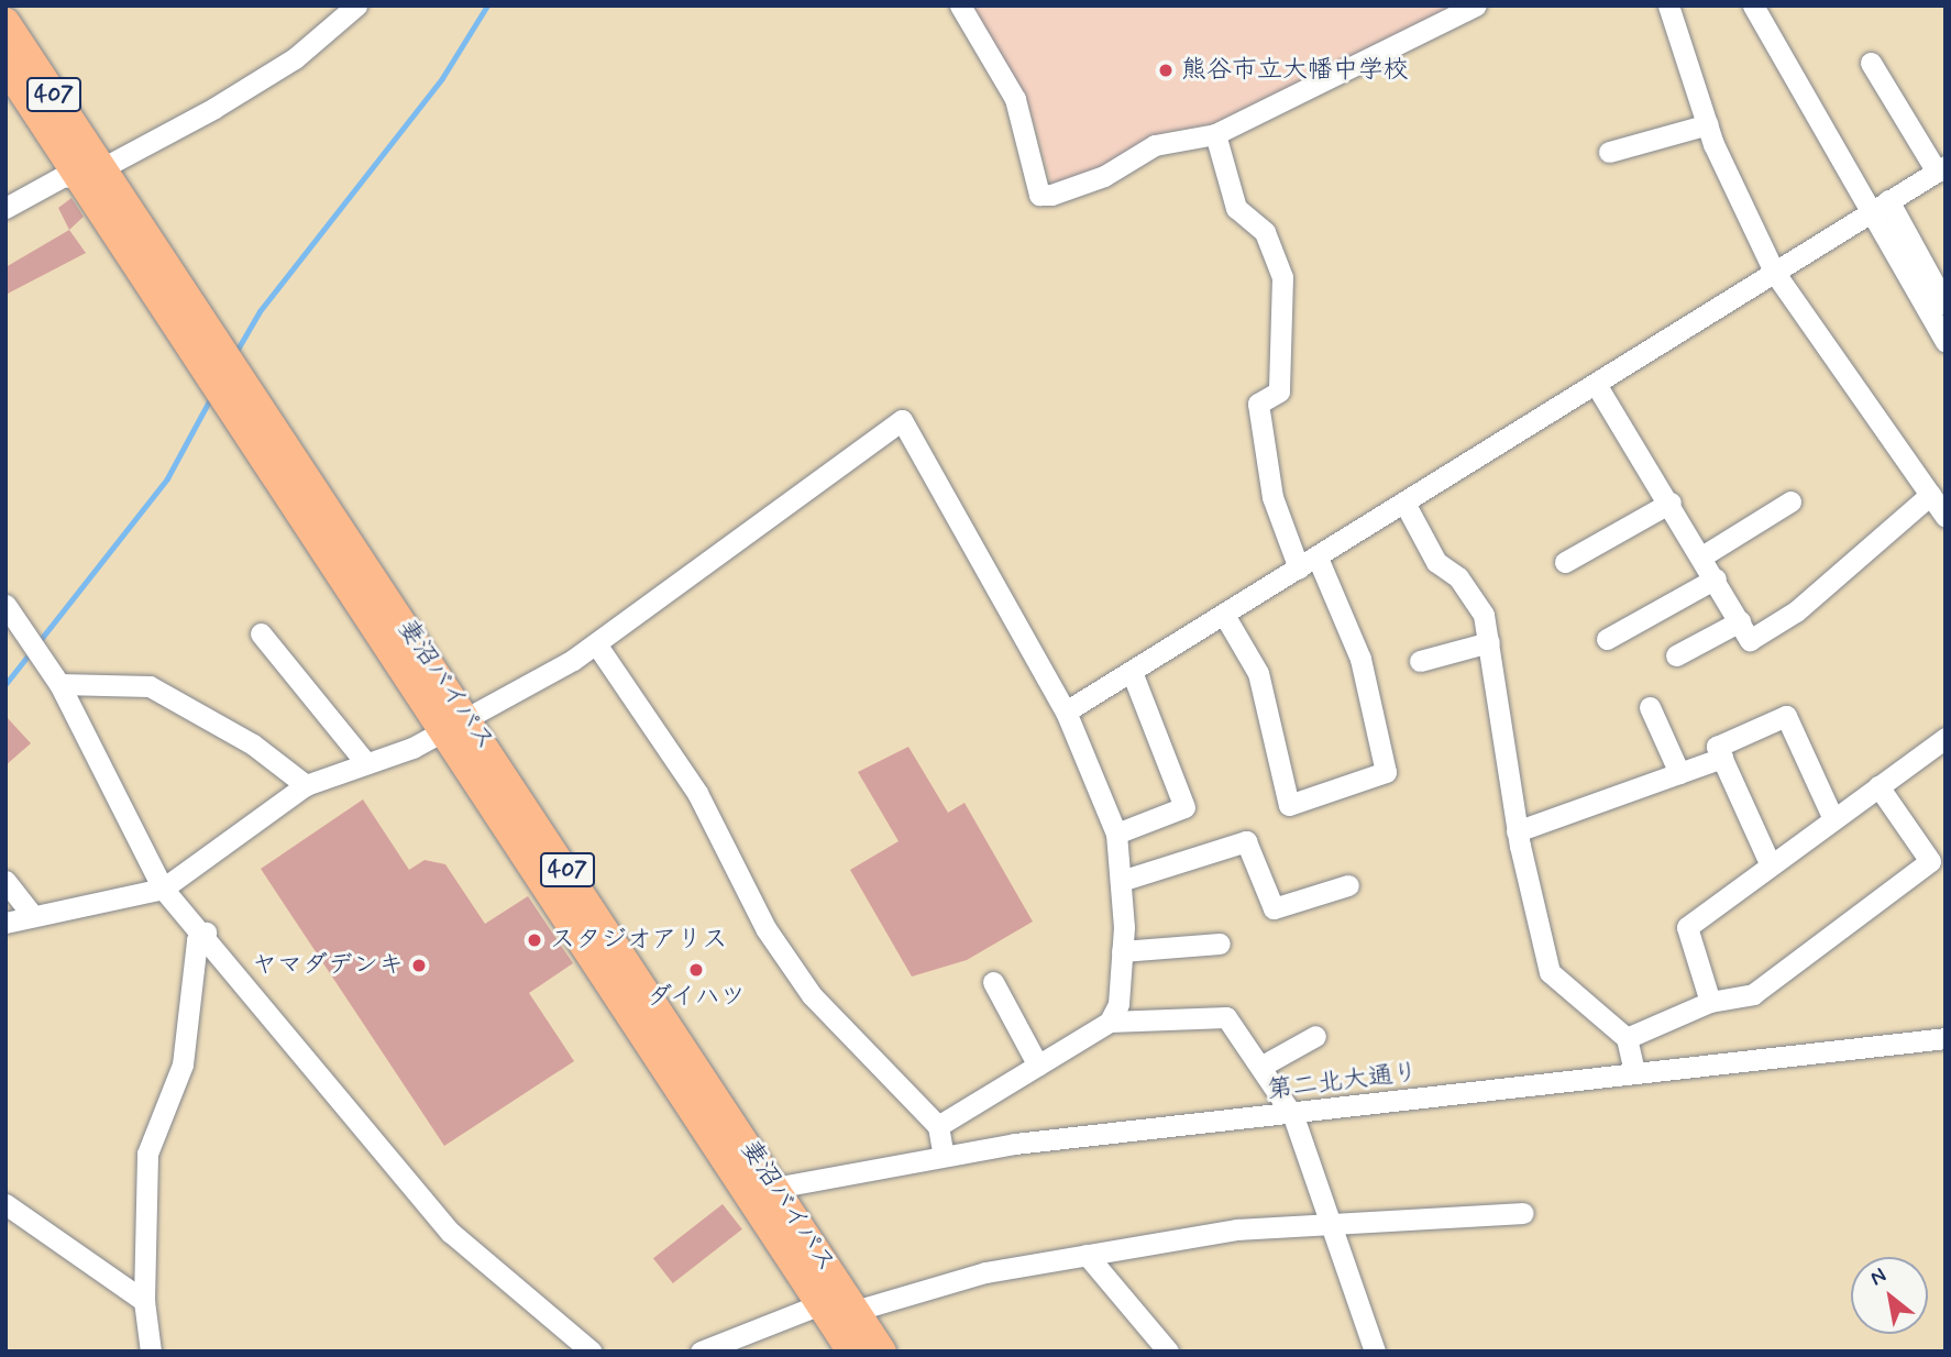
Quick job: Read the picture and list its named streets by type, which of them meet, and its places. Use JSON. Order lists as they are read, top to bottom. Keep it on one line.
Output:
{"streets":{"highway":["407","妻沼バイパス"],"street":["第二北大通り"]},"crossings":[["妻沼バイパス","第二北大通り"]],"places":["熊谷市立大幡中学校","スタジオアリス","ヤマダデンキ","ダイハツ"],"north":"top left"}
